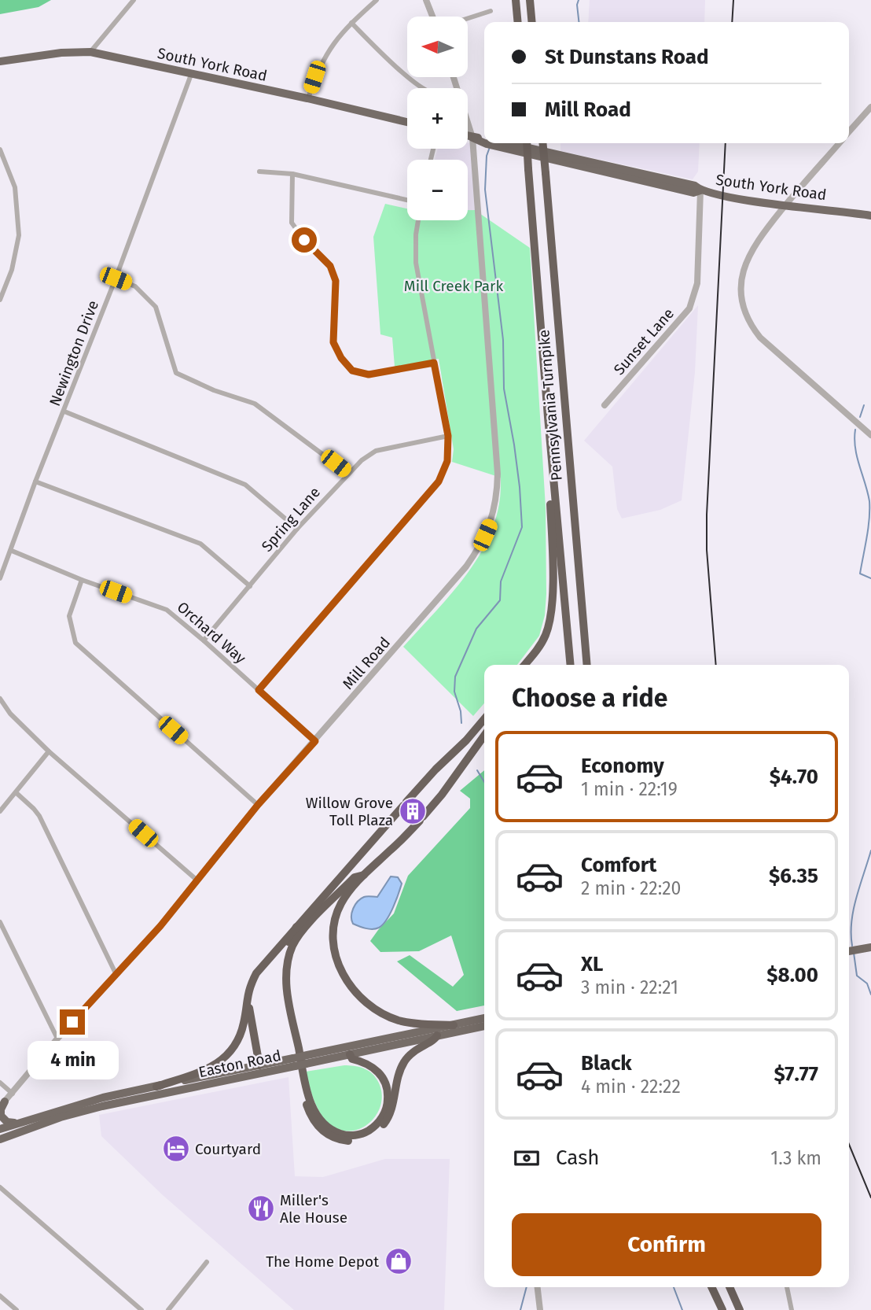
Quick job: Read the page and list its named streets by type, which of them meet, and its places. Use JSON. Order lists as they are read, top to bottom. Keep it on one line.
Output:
{"streets":{"highway":["South York Road","Pennsylvania Turnpike","Easton Road"],"street":["Sunset Lane","Newington Drive","Spring Lane","Orchard Way","Mill Road"]},"crossings":[["South York Road","Sunset Lane"],["South York Road","Newington Drive"],["South York Road","Mill Road"],["Newington Drive","Orchard Way"],["Spring Lane","Orchard Way"],["Orchard Way","Mill Road"]],"parks":["Mill Creek Park"],"places":{"building":["Willow Grove Toll Plaza"],"hotel":["Courtyard"],"restaurant":["Miller's Ale House"],"shop":["The Home Depot"]},"north":"left","page":{"map_buttons":["+","−"],"banner":["St Dunstans Road","Mill Road"],"heading":"Choose a ride","list":[{"name":"Economy","note":"1 min · 22:19","value":"$4.70"},{"name":"Comfort","note":"2 min · 22:20","value":"$6.35"},{"name":"XL","note":"3 min · 22:21","value":"$8.00"},{"name":"Black","note":"4 min · 22:22","value":"$7.77"}],"bubble":"4 min","pay":["Cash","1.3 km"],"buttons":"Confirm"}}
